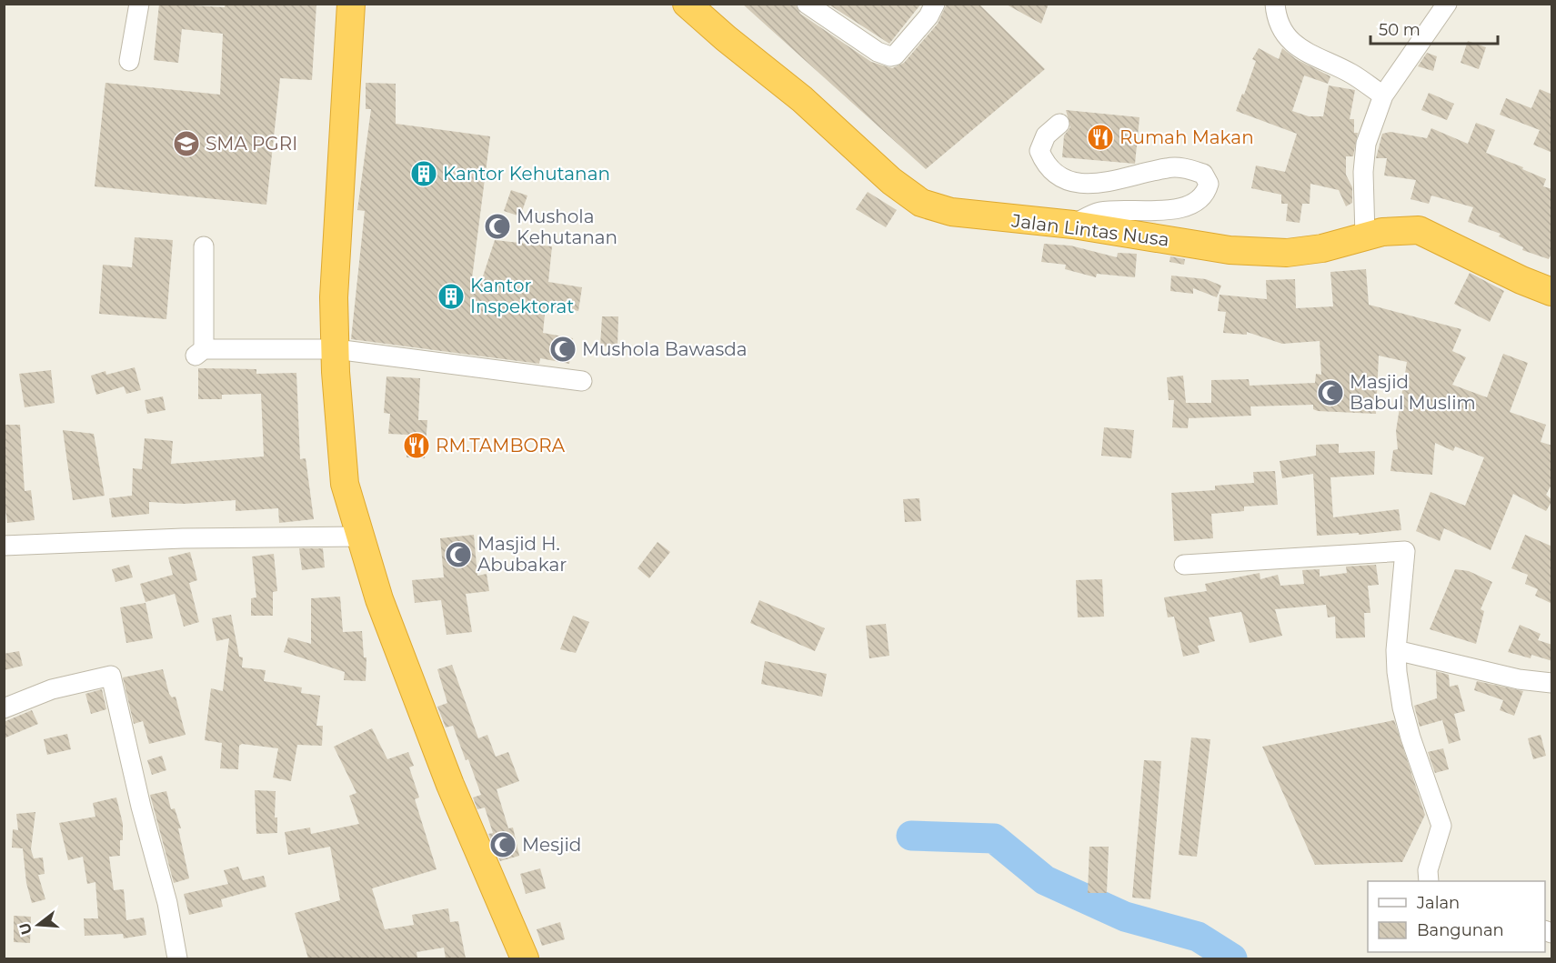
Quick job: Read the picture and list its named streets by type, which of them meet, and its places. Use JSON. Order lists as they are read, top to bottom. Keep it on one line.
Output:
{"streets":{"highway":["Jalan Lintas Nusa"]},"places":{"restaurant":["Rumah Makan","RM.TAMBORA"],"school or university":["SMA PGRI"],"building":["Kantor Kehutanan","Kantor Inspektorat"],"mosque":["Mushola Kehutanan","Mushola Bawasda","Masjid Babul Muslim","Masjid H. Abubakar","Mesjid"]},"legend":["Jalan","Bangunan"],"scale_bar":"50 m","north":"left"}
